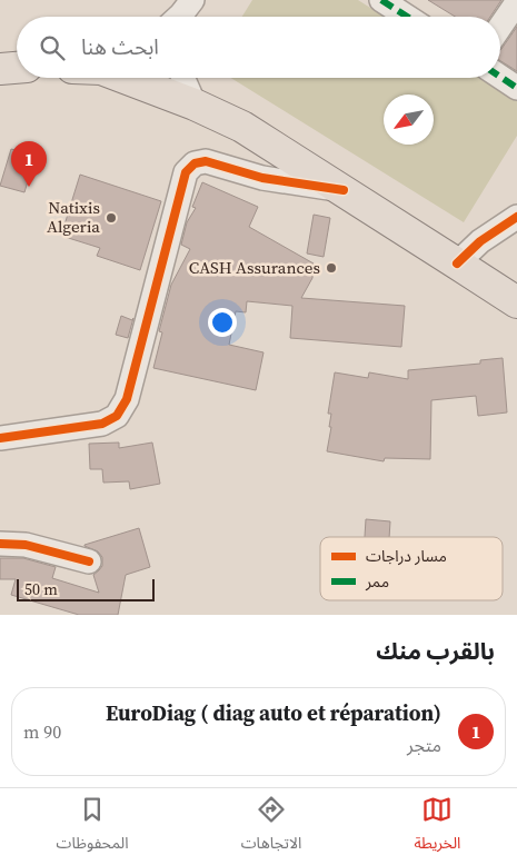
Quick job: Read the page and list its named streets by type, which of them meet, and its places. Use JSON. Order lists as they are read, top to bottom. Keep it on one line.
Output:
{"places":["Natixis Algeria","CASH Assurances"],"legend":["مسار دراجات","ممر"],"scale_bar":"50 m","north":"bottom left","page":{"search":"ابحث هنا","pins":"1","scale":"50 m","heading":"بالقرب منك","list":[{"mark":"1","name":"EuroDiag ( diag auto et réparation)","note":"متجر","value":"90 m"}],"nav":["الخريطة","الاتجاهات","المحفوظات"]}}
